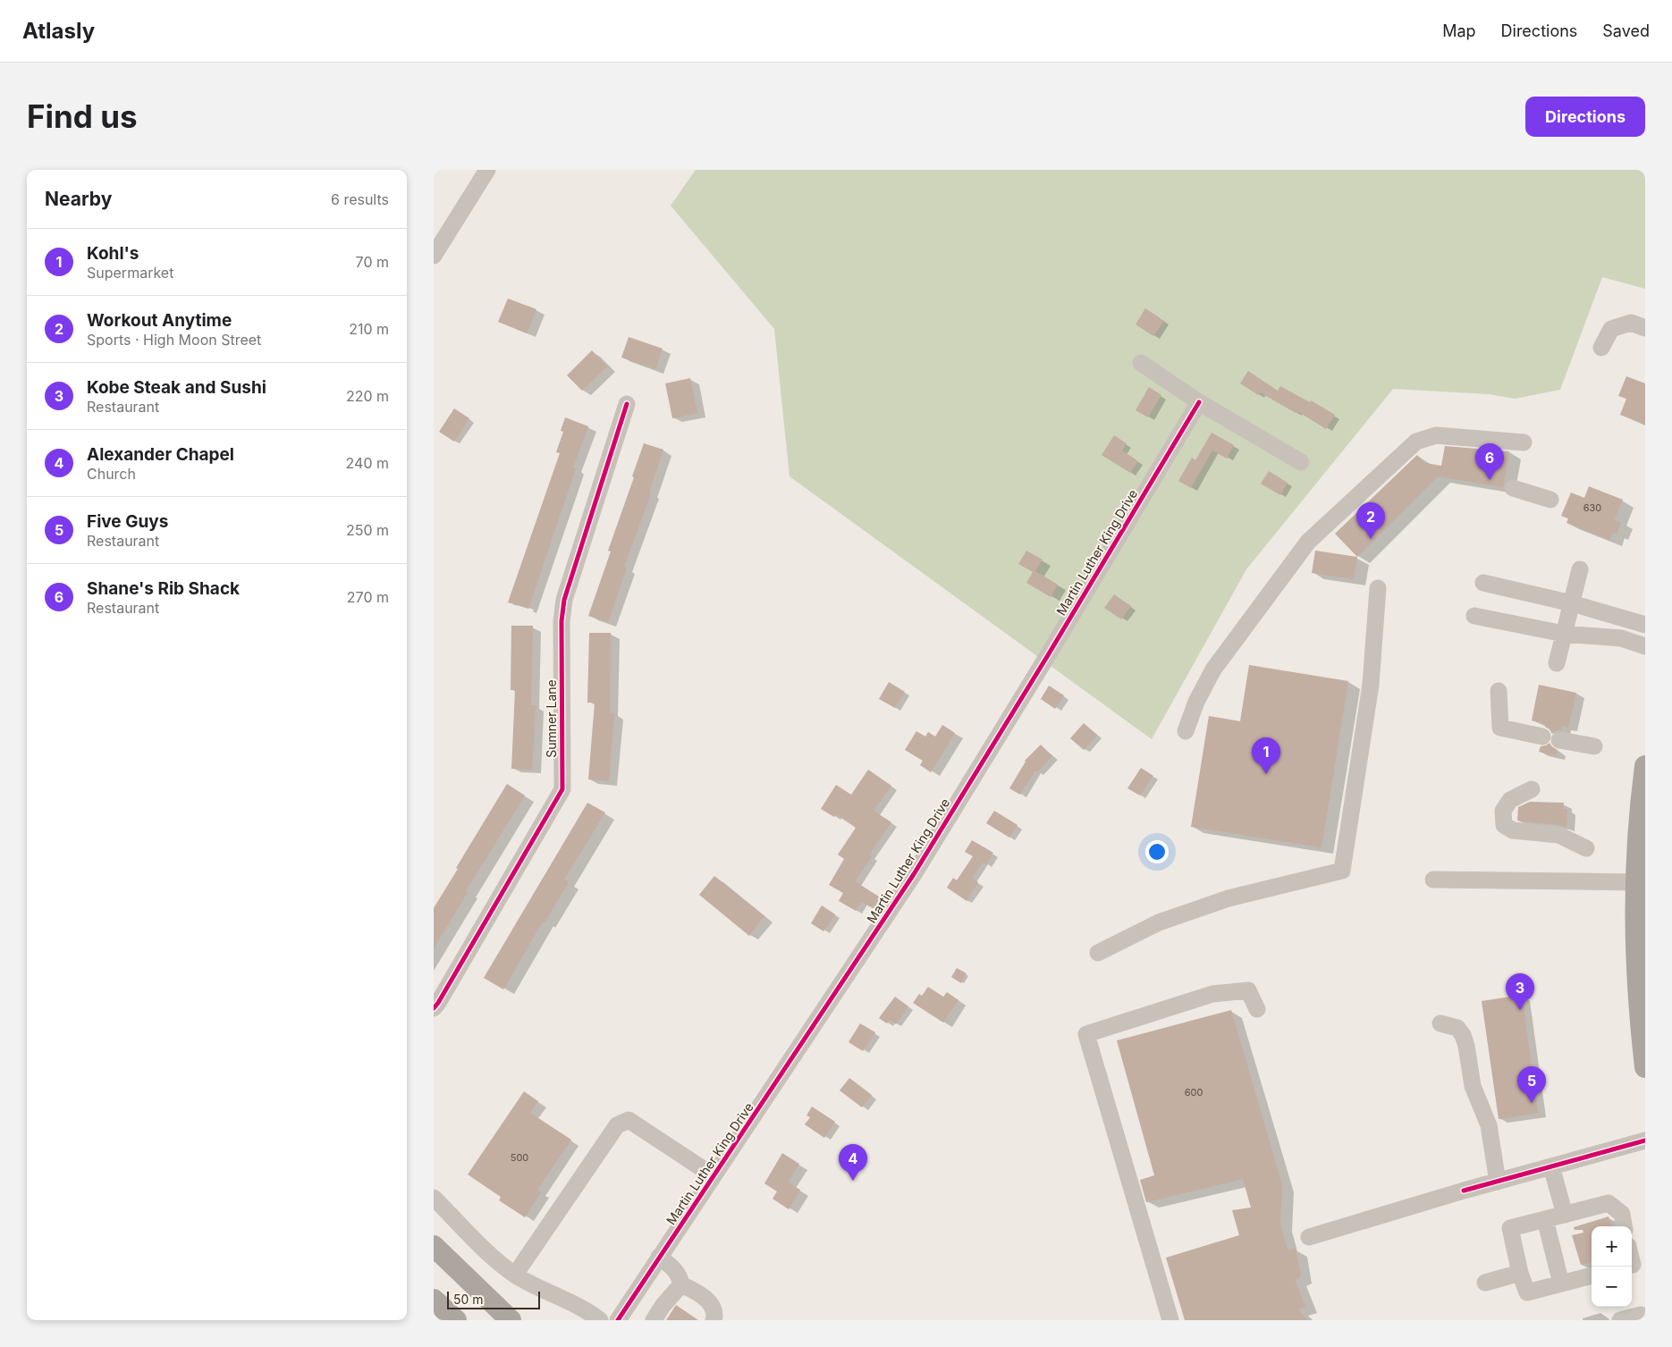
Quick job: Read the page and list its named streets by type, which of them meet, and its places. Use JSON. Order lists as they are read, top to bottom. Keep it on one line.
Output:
{"streets":{"street":["Martin Luther King Drive","Sumner Lane"]},"house_numbers":["630","600","500"],"scale_bar":"50 m","page":{"header":"Atlasly","nav":["Map","Directions","Saved"],"buttons":"Directions","title":"Find us","heading":["Nearby","6 results"],"list":[{"mark":"1","name":"Kohl's","note":"Supermarket","value":"70 m"},{"mark":"2","name":"Workout Anytime","note":"Sports · High Moon Street","value":"210 m"},{"mark":"3","name":"Kobe Steak and Sushi","note":"Restaurant","value":"220 m"},{"mark":"4","name":"Alexander Chapel","note":"Church","value":"240 m"},{"mark":"5","name":"Five Guys","note":"Restaurant","value":"250 m"},{"mark":"6","name":"Shane's Rib Shack","note":"Restaurant","value":"270 m"}],"pins":["6","2","1","3","5","4"],"map_buttons":["+","−"],"scale":"50 m"}}
